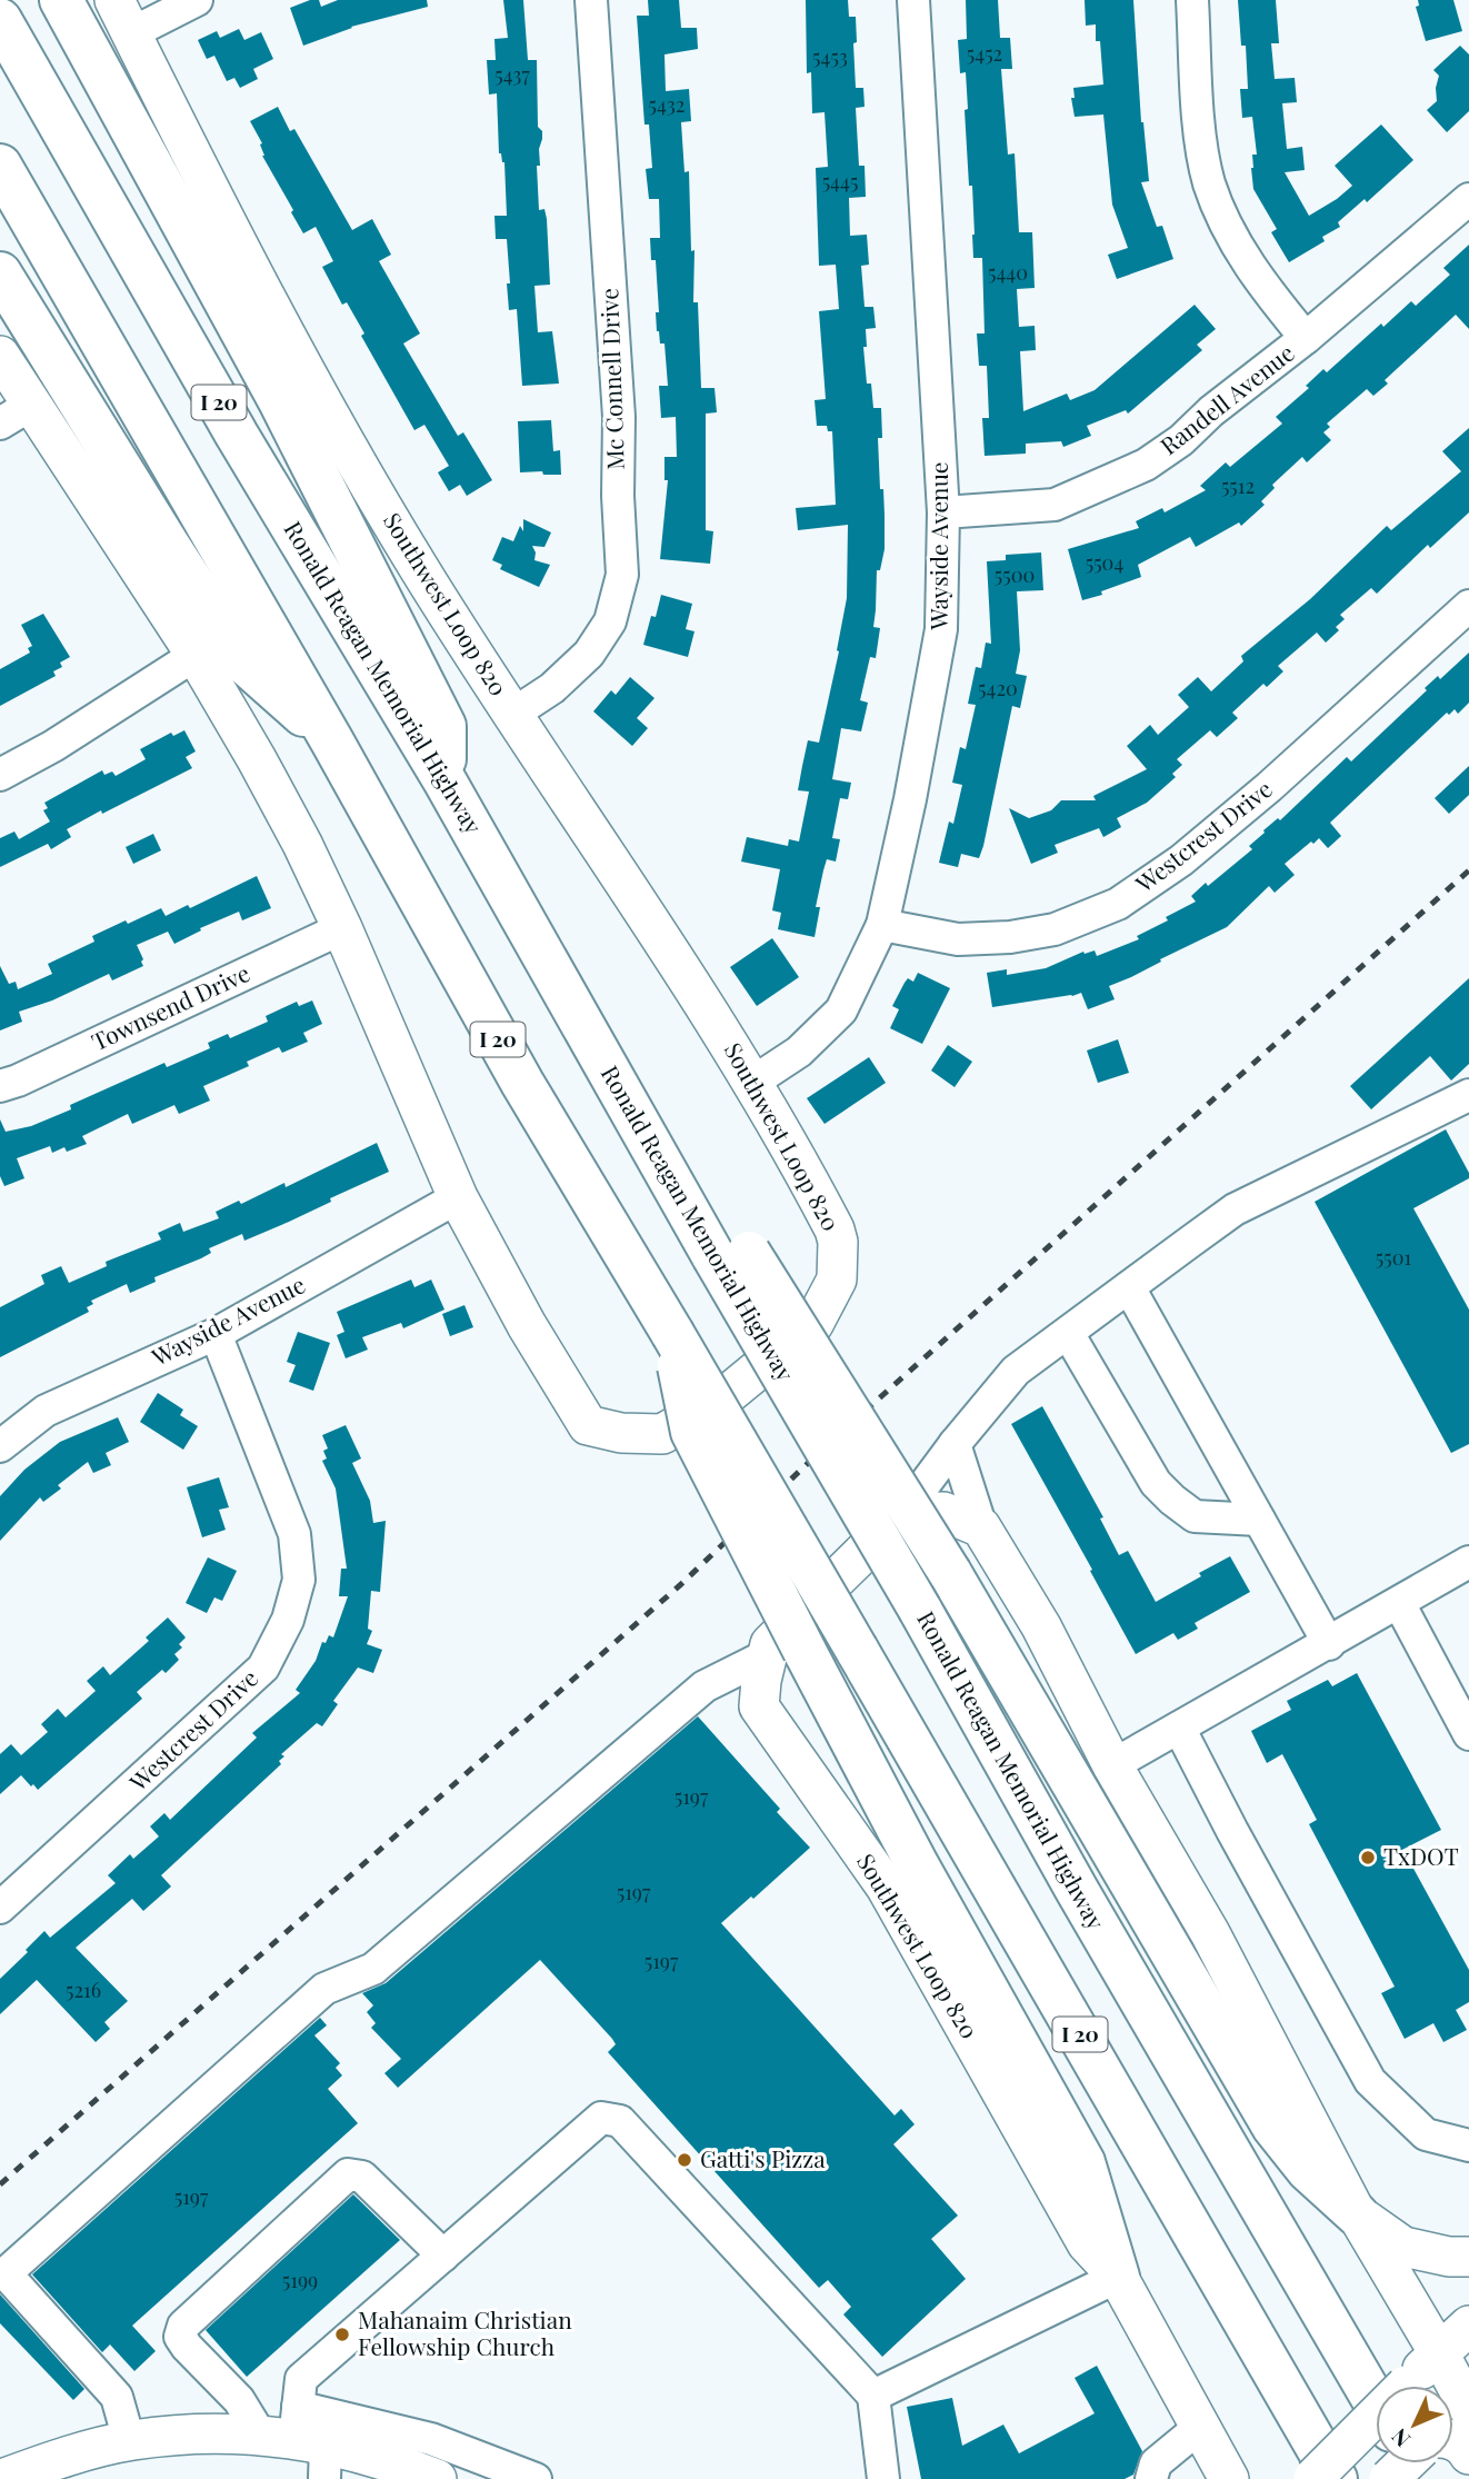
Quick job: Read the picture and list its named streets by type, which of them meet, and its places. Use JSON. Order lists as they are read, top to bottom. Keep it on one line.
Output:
{"streets":{"highway":["I 20","Ronald Reagan Memorial Highway"],"main road":["Southwest Loop 820"],"street":["Mc Connell Drive","Randell Avenue","Wayside Avenue","Westcrest Drive","Townsend Drive"]},"crossings":[["Mc Connell Drive","Southwest Loop 820"],["Randell Avenue","Wayside Avenue"],["Wayside Avenue","Southwest Loop 820"],["Wayside Avenue","Westcrest Drive"],["Southwest Loop 820","Townsend Drive"]],"places":["TxDOT","Gatti's Pizza","Mahanaim Christian Fellowship Church"],"house_numbers":["5452","5453","5437","5432","5445","5440","5512","5504","5500","5420","5501","5197","5197","5197","5216","5197","5199"],"north":"bottom left"}
